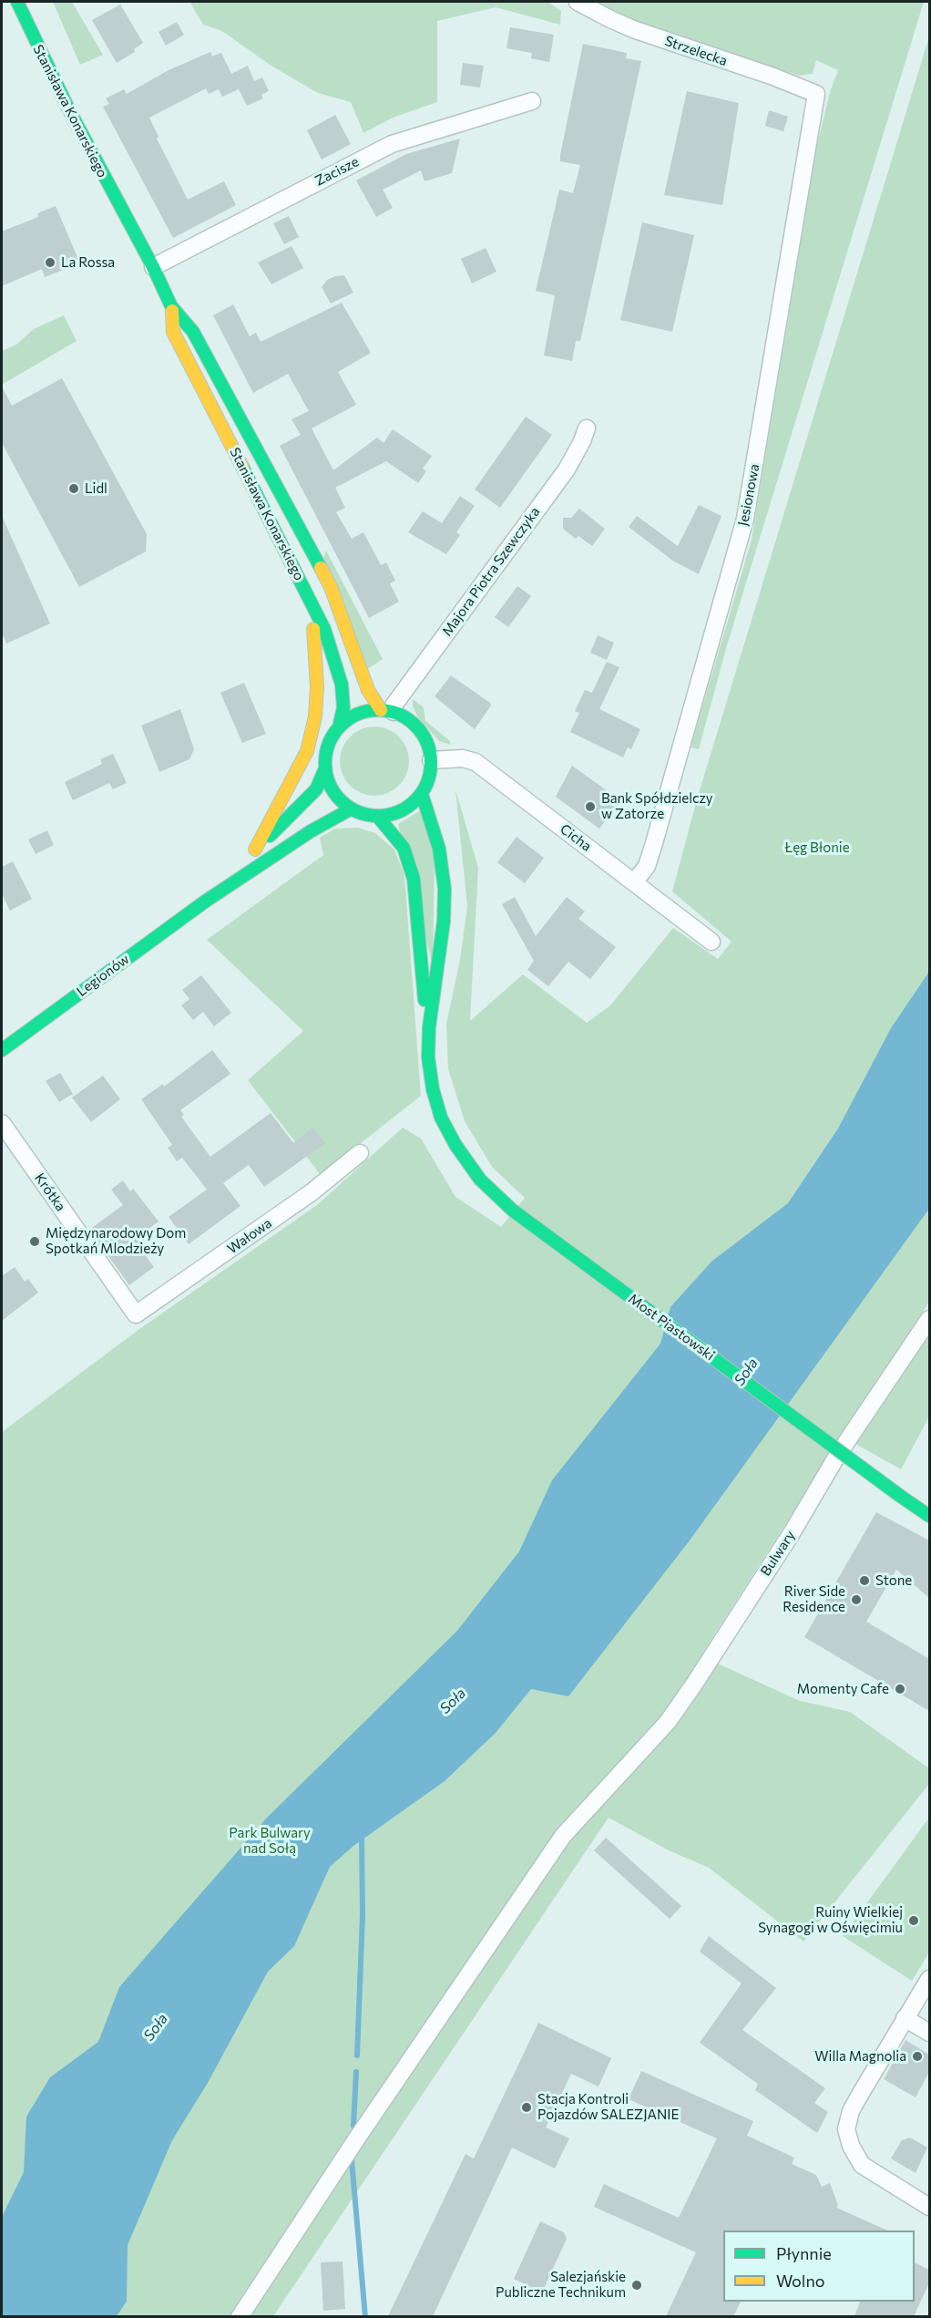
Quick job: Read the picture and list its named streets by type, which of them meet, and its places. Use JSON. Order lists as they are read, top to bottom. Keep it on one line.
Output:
{"streets":{"main road":["Stanisława Konarskiego","Legionów","Most Piastowski"],"street":["Strzelecka","Zacisze","Jesionowa","Majora Piotra Szewczyka","Cicha","Krótka","Wałowa","Bulwary"]},"crossings":[["Strzelecka","Jesionowa"],["Stanisława Konarskiego","Zacisze"],["Stanisława Konarskiego","Majora Piotra Szewczyka"],["Stanisława Konarskiego","Cicha"],["Stanisława Konarskiego","Legionów"],["Jesionowa","Cicha"],["Majora Piotra Szewczyka","Cicha"],["Majora Piotra Szewczyka","Legionów"],["Cicha","Legionów"],["Krótka","Wałowa"]],"water":["Soła"],"parks":["Łęg Błonie","Park Bulwary nad Sołą"],"places":["La Rossa","Lidl","Bank Spółdzielczy w Zatorze","Międzynarodowy Dom Spotkań Mlodzieży","Stone","River Side Residence","Momenty Cafe","Ruiny Wielkiej Synagogi w Oświęcimiu","Willa Magnolia","Stacja Kontroli Pojazdów SALEZJANIE","Salezjańskie Publiczne Technikum"],"legend":["Płynnie","Wolno"]}
